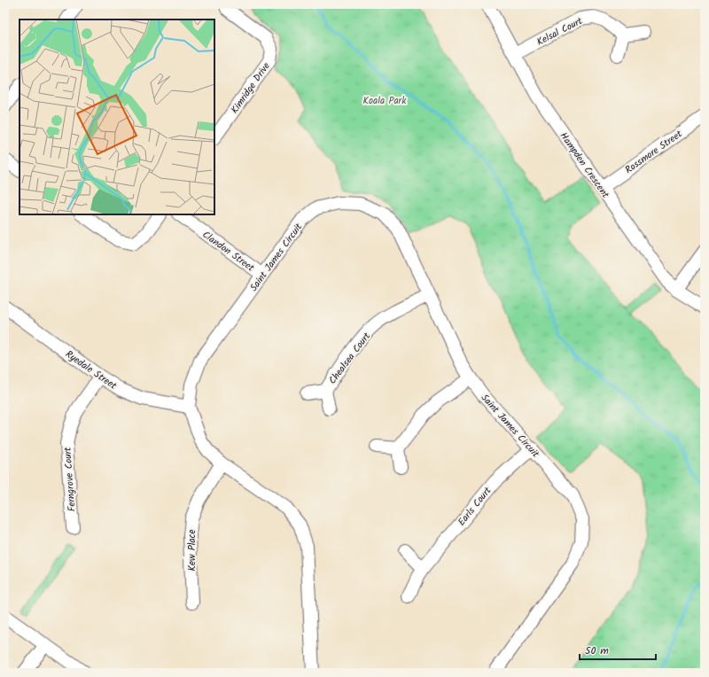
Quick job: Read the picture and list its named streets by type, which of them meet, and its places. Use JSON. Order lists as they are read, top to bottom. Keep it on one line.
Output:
{"streets":{"street":["Kelsal Court","Kimridge Drive","Rossmore Street","Hampden Crescent","Clandon Street","Saint James Circuit","Chealsea Court","Ryedale Street","Ferngrove Court","Earls Court","Kew Place"]},"crossings":[["Kelsal Court","Hampden Crescent"],["Rossmore Street","Hampden Crescent"],["Clandon Street","Saint James Circuit"],["Saint James Circuit","Chealsea Court"],["Saint James Circuit","Ryedale Street"],["Saint James Circuit","Earls Court"],["Saint James Circuit","Kew Place"],["Ryedale Street","Ferngrove Court"]],"parks":["Koala Park"],"scale_bar":"50 m"}
